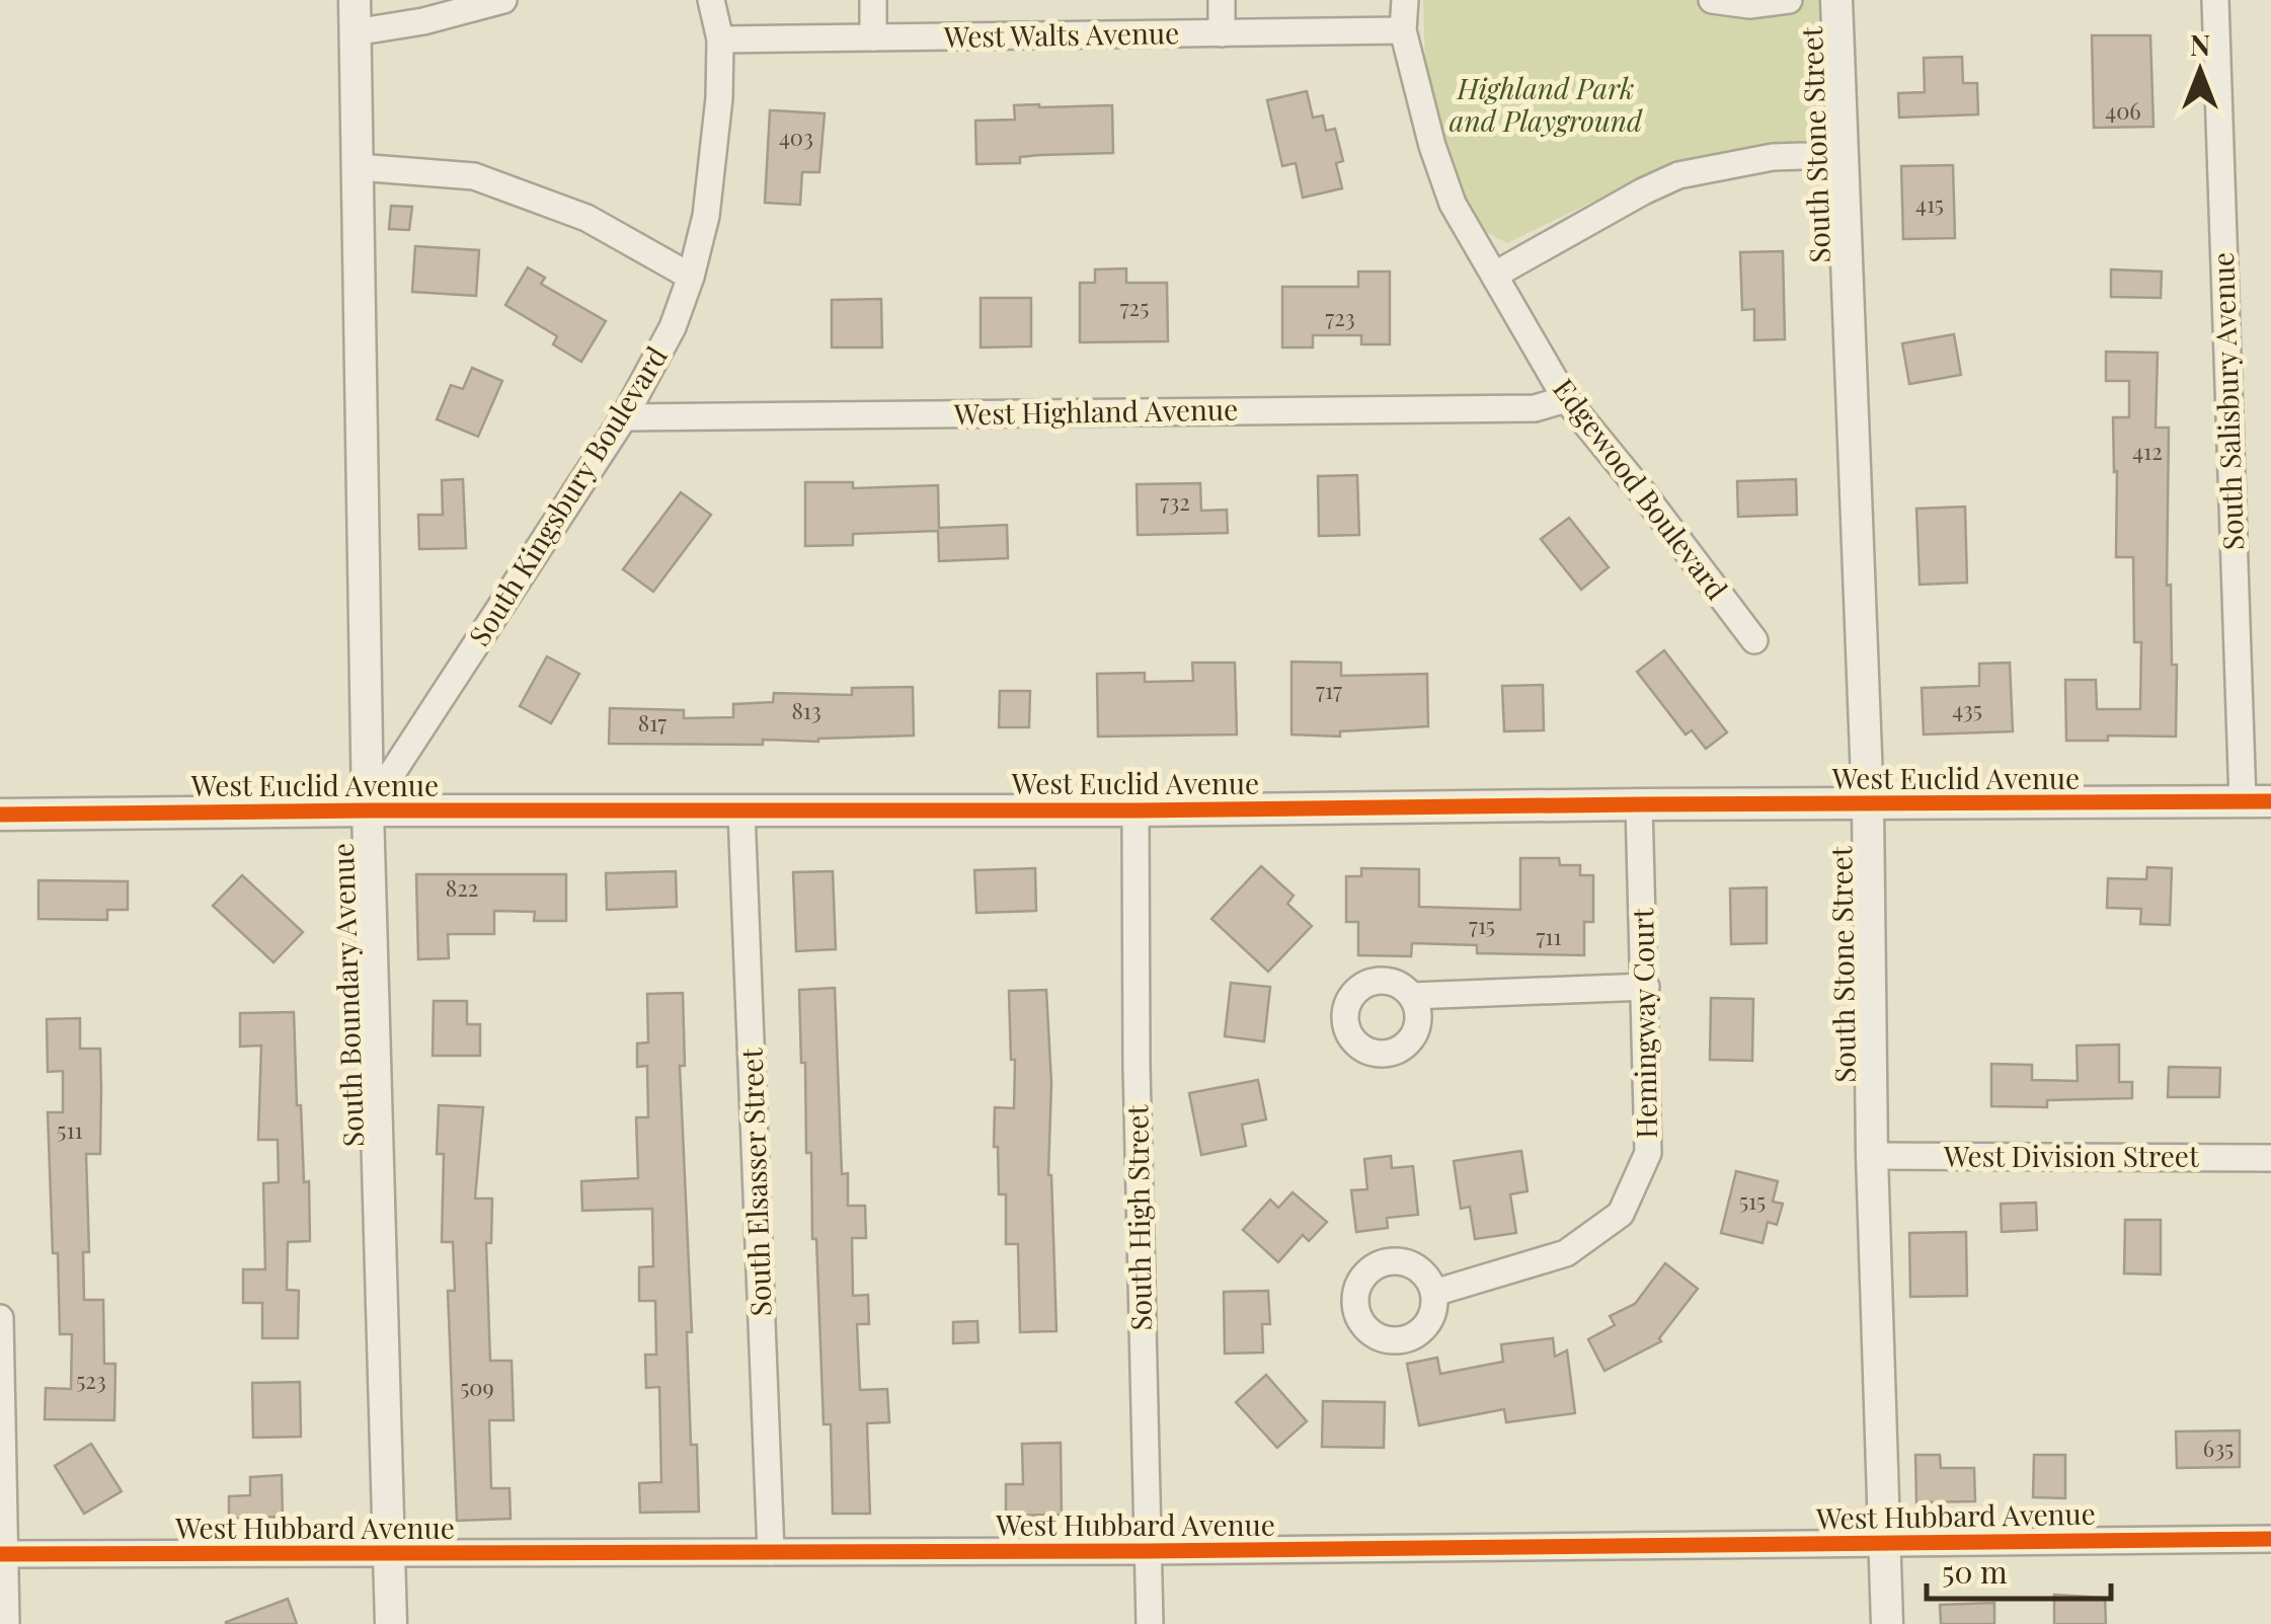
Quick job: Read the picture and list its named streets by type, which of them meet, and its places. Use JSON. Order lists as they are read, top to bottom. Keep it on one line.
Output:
{"streets":{"street":["West Walts Avenue","South Stone Street","South Salisbury Avenue","West Highland Avenue","Edgewood Boulevard","South Kingsbury Boulevard","West Euclid Avenue","South Boundary Avenue","Hemingway Court","West Division Street","South Elsasser Street","South High Street","West Hubbard Avenue"]},"crossings":[["West Walts Avenue","Edgewood Boulevard"],["West Walts Avenue","South Kingsbury Boulevard"],["South Stone Street","West Euclid Avenue"],["South Stone Street","West Division Street"],["South Stone Street","West Hubbard Avenue"],["South Salisbury Avenue","West Euclid Avenue"],["West Highland Avenue","Edgewood Boulevard"],["West Highland Avenue","South Kingsbury Boulevard"],["South Kingsbury Boulevard","West Euclid Avenue"],["South Kingsbury Boulevard","South Boundary Avenue"],["West Euclid Avenue","South Boundary Avenue"],["West Euclid Avenue","Hemingway Court"],["West Euclid Avenue","South Elsasser Street"],["West Euclid Avenue","South High Street"],["South Boundary Avenue","West Hubbard Avenue"],["South Elsasser Street","West Hubbard Avenue"],["South High Street","West Hubbard Avenue"]],"parks":["Highland Park and Playground"],"house_numbers":["406","403","415","725","723","412","732","717","435","813","817","822","715","711","511","515","523","509","635"],"scale_bar":"50 m","north":"top"}
